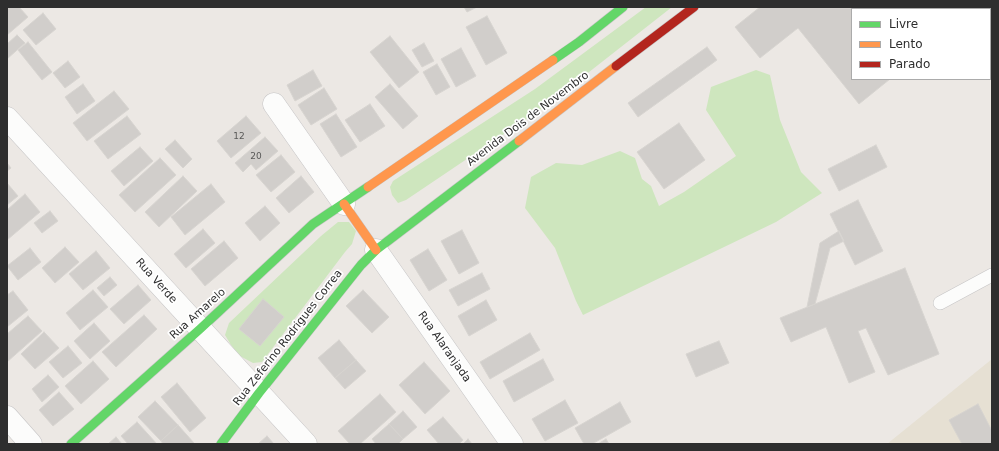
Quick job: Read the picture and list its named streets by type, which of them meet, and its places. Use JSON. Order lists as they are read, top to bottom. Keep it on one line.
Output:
{"streets":{"street":["Avenida Dois de Novembro","Rua Verde","Rua Amarelo","Rua Zeferino Rodrigues Correa","Rua Alaranjada"]},"crossings":[["Avenida Dois de Novembro","Rua Zeferino Rodrigues Correa"],["Avenida Dois de Novembro","Rua Alaranjada"],["Rua Verde","Rua Amarelo"],["Rua Verde","Rua Zeferino Rodrigues Correa"],["Rua Zeferino Rodrigues Correa","Rua Alaranjada"]],"house_numbers":["12","20"],"legend":["Livre","Lento","Parado"]}
